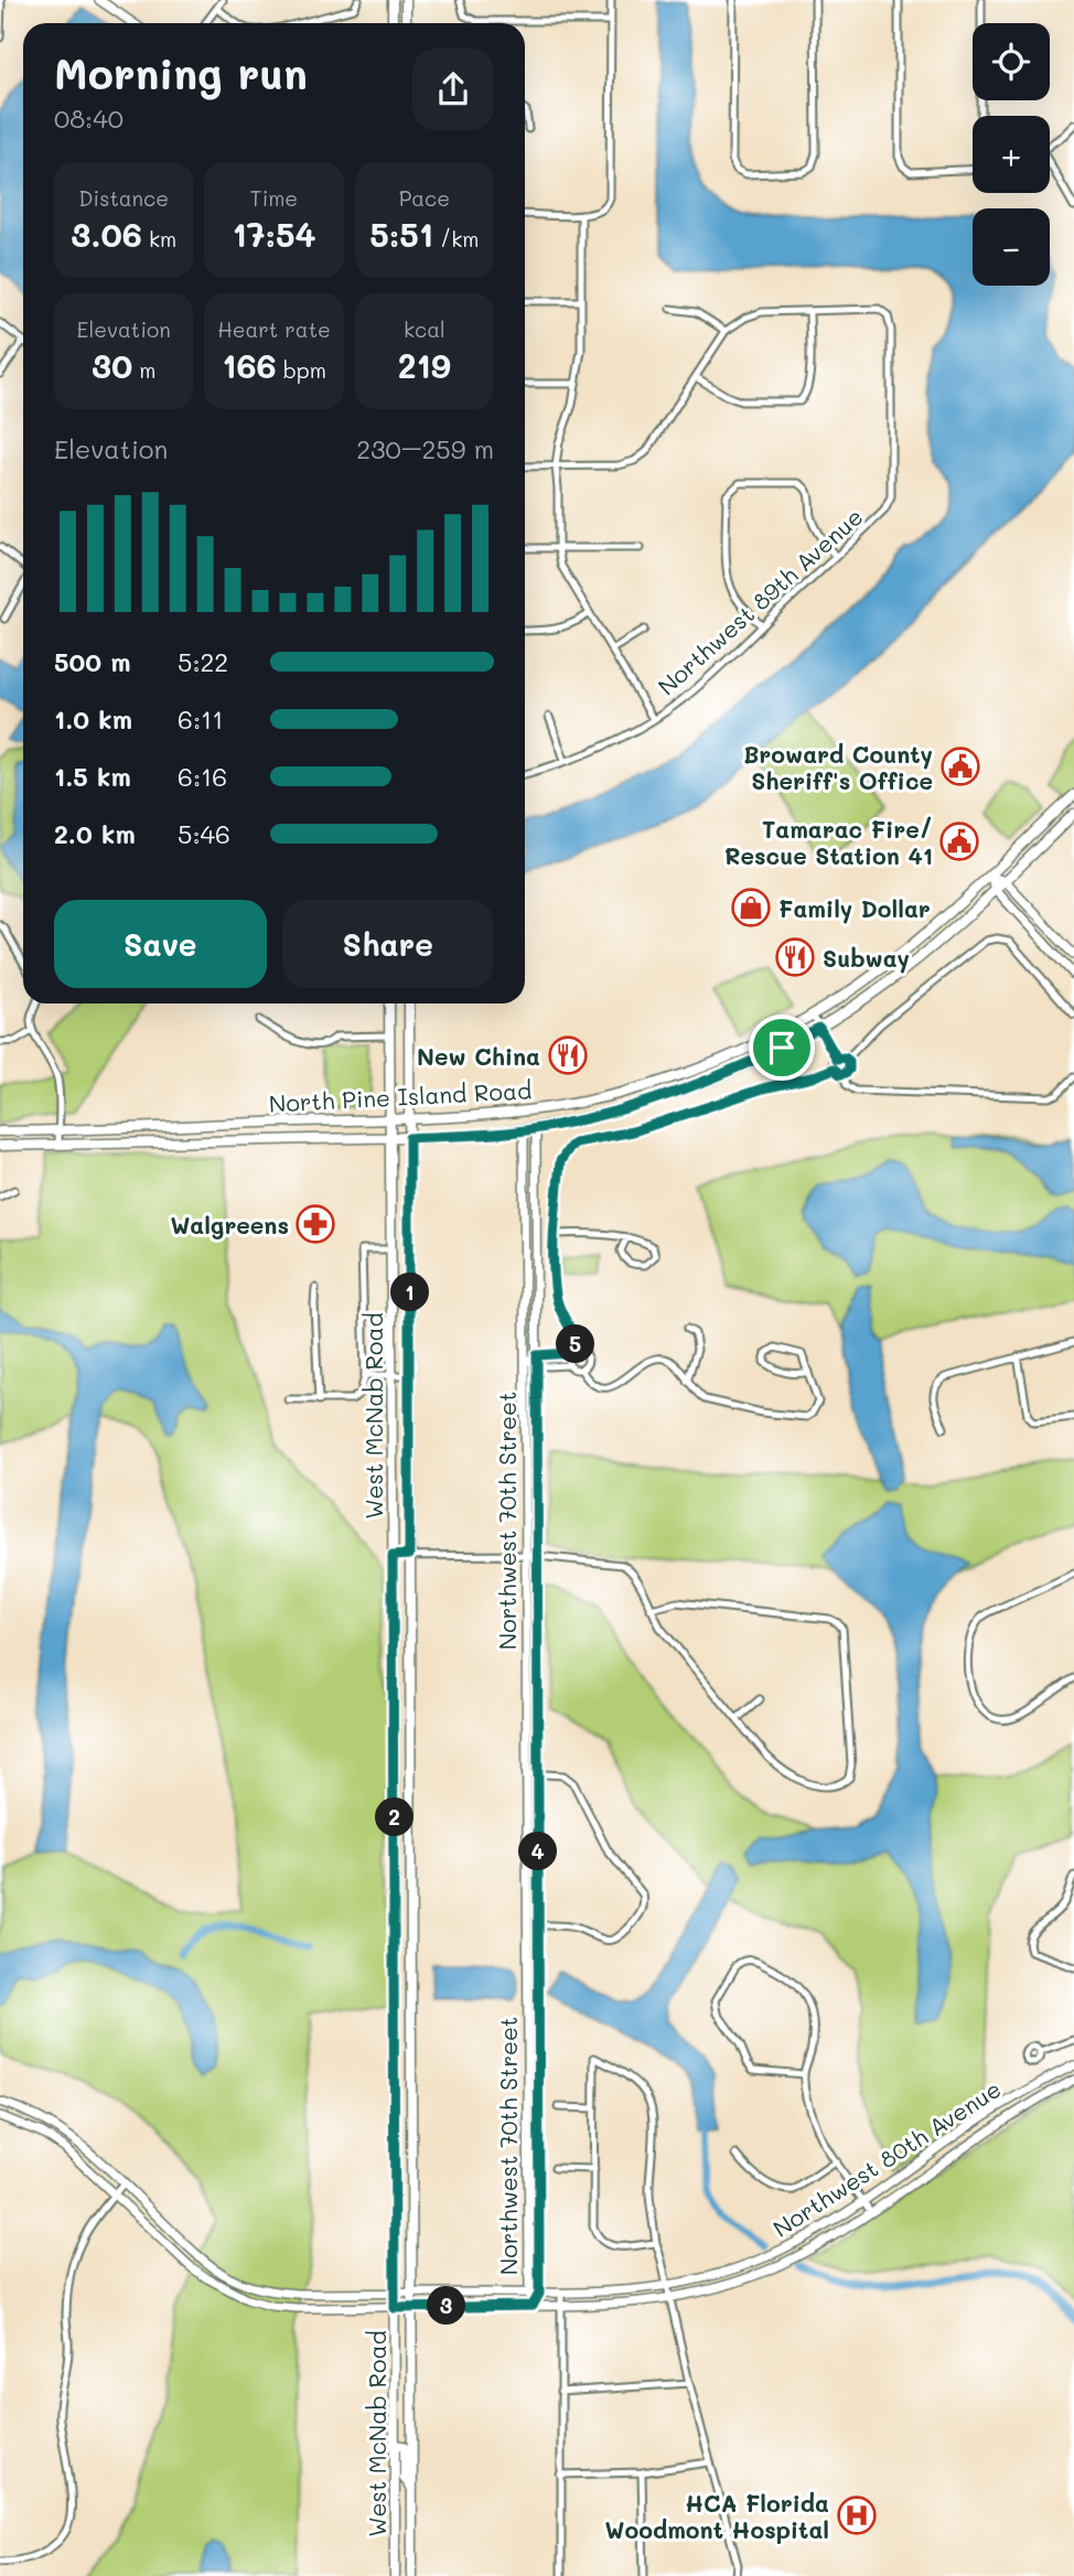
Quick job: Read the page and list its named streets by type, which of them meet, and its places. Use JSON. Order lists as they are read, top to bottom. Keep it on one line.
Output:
{"streets":{"main road":["North Pine Island Road","West McNab Road"],"street":["Northwest 89th Avenue","Northwest 70th Street","Northwest 80th Avenue"]},"crossings":[["North Pine Island Road","West McNab Road"],["North Pine Island Road","Northwest 70th Street"],["West McNab Road","Northwest 80th Avenue"],["Northwest 70th Street","Northwest 80th Avenue"]],"places":{"public building":["Broward County Sheriff's Office","Tamarac Fire/ Rescue Station 41"],"shop":["Family Dollar"],"restaurant":["Subway","New China"],"pharmacy":["Walgreens"],"hospital":["HCA Florida Woodmont Hospital"]},"page":{"map_buttons":["+","−"],"heading":["Morning run","08:40"],"stats":[["Distance","3.06 km"],["Time","17:54"],["Pace","5:51 /km"],["Elevation","30 m"],["Heart rate","166 bpm"],["kcal","219"]],"chart":["Elevation","230–259 m"],"list":[{"name":"500 m","note":"5:22"},{"name":"1.0 km","note":"6:11"},{"name":"1.5 km","note":"6:16"},{"name":"2.0 km","note":"5:46"}],"buttons":["Save","Share"],"pins":["1","5","2","4","3"]}}
